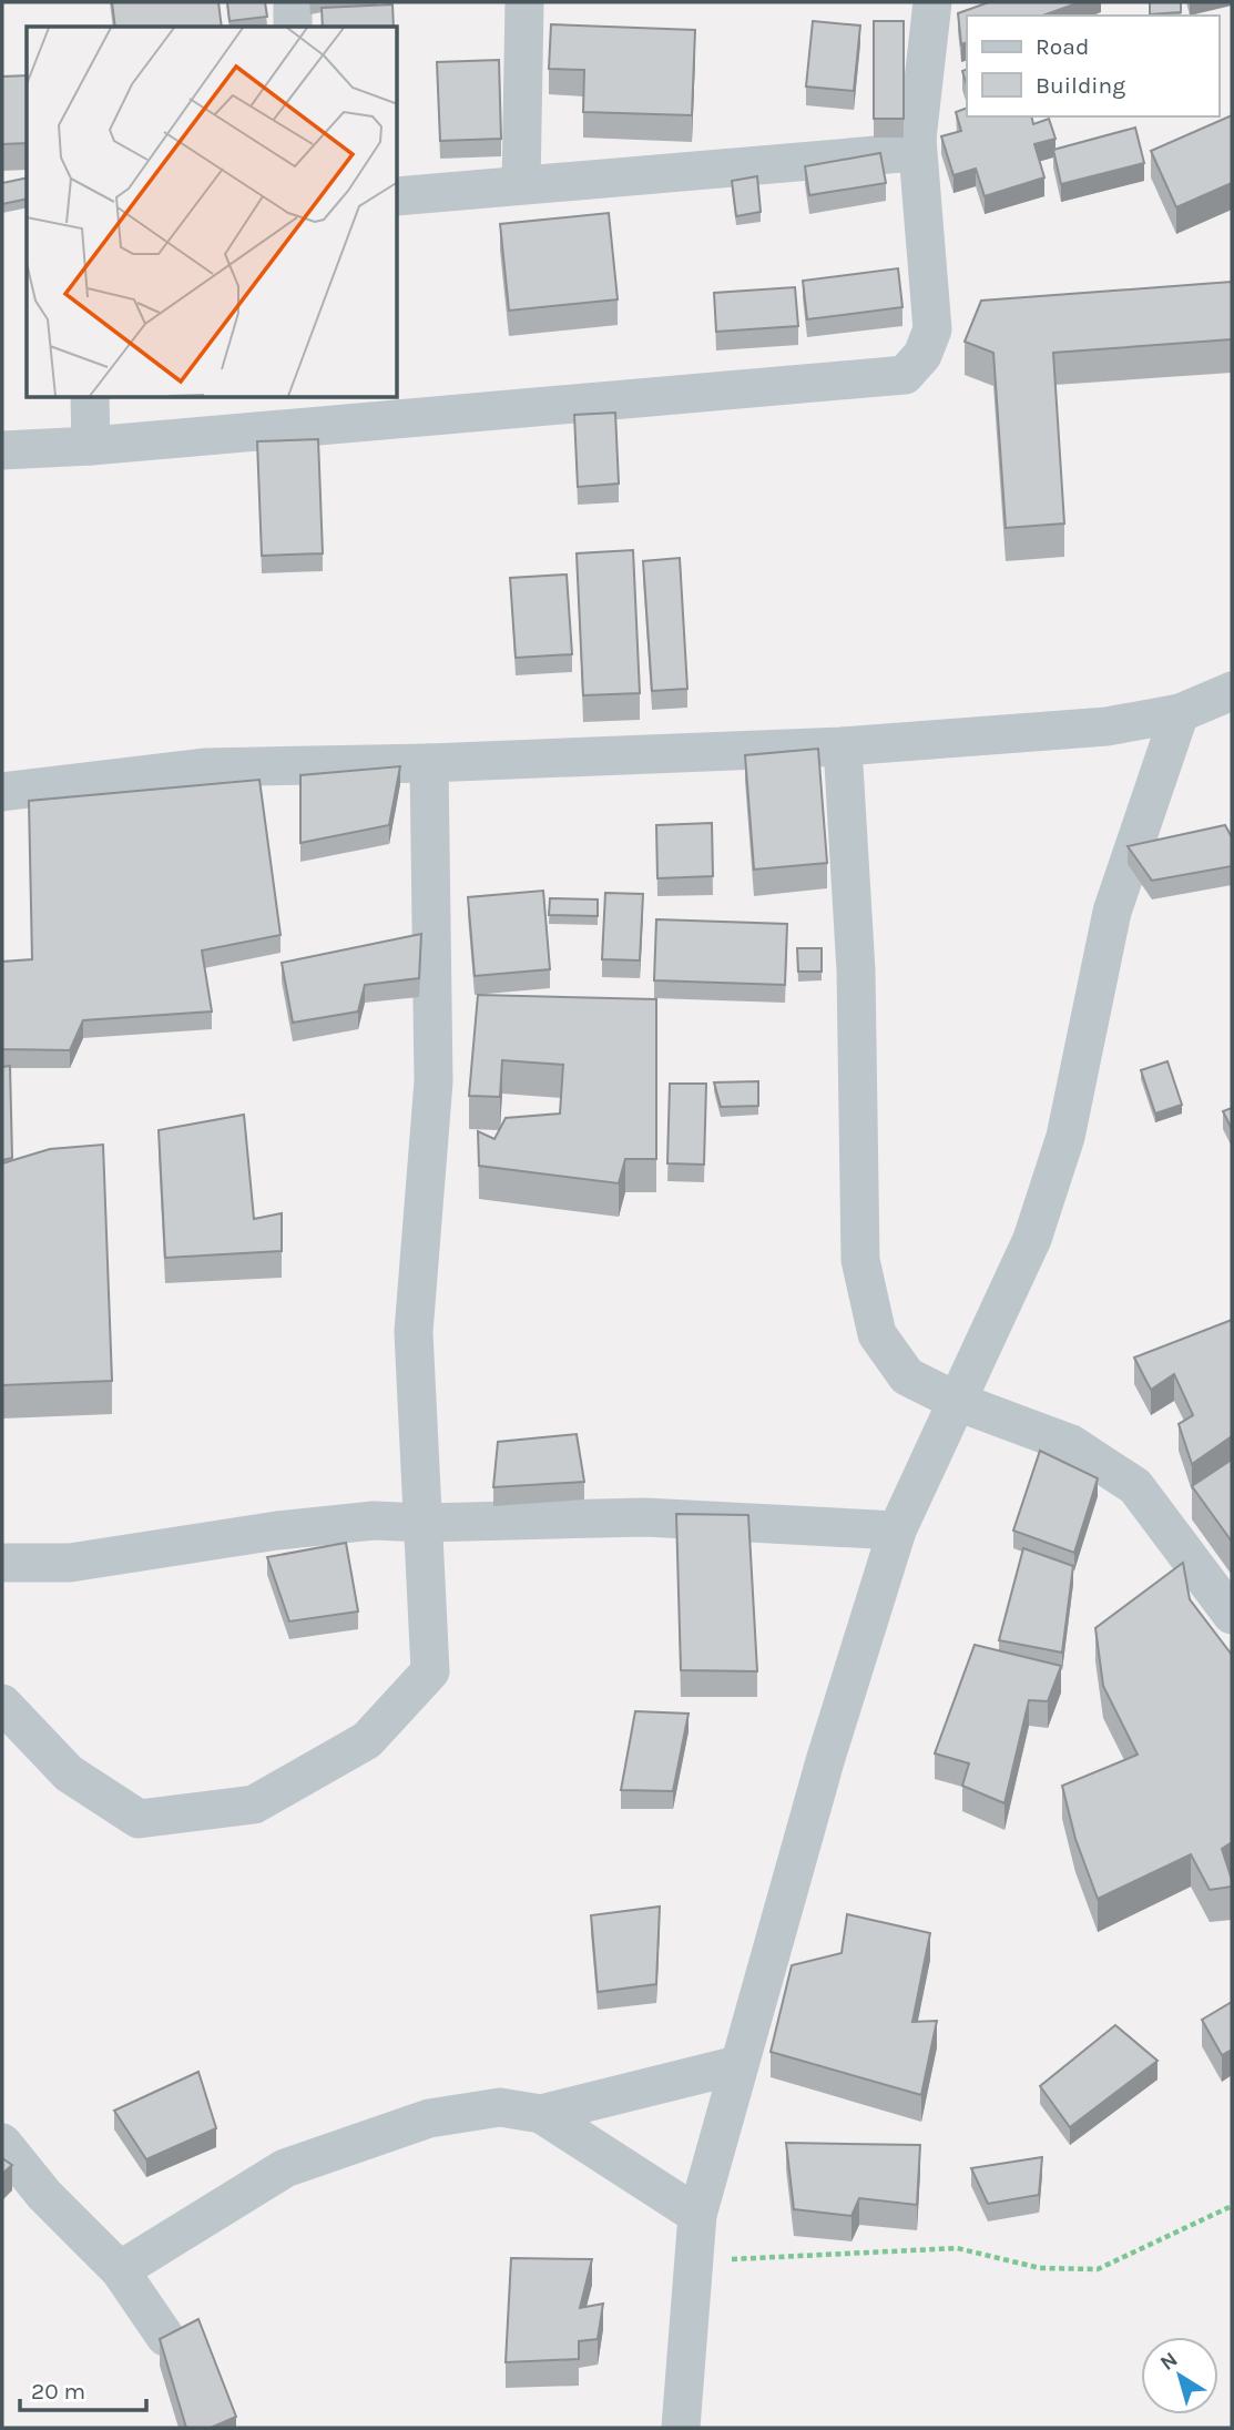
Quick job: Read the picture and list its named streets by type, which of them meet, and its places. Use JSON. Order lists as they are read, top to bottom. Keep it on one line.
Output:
{"legend":["Road","Building"],"scale_bar":"20 m","north":"top left"}
